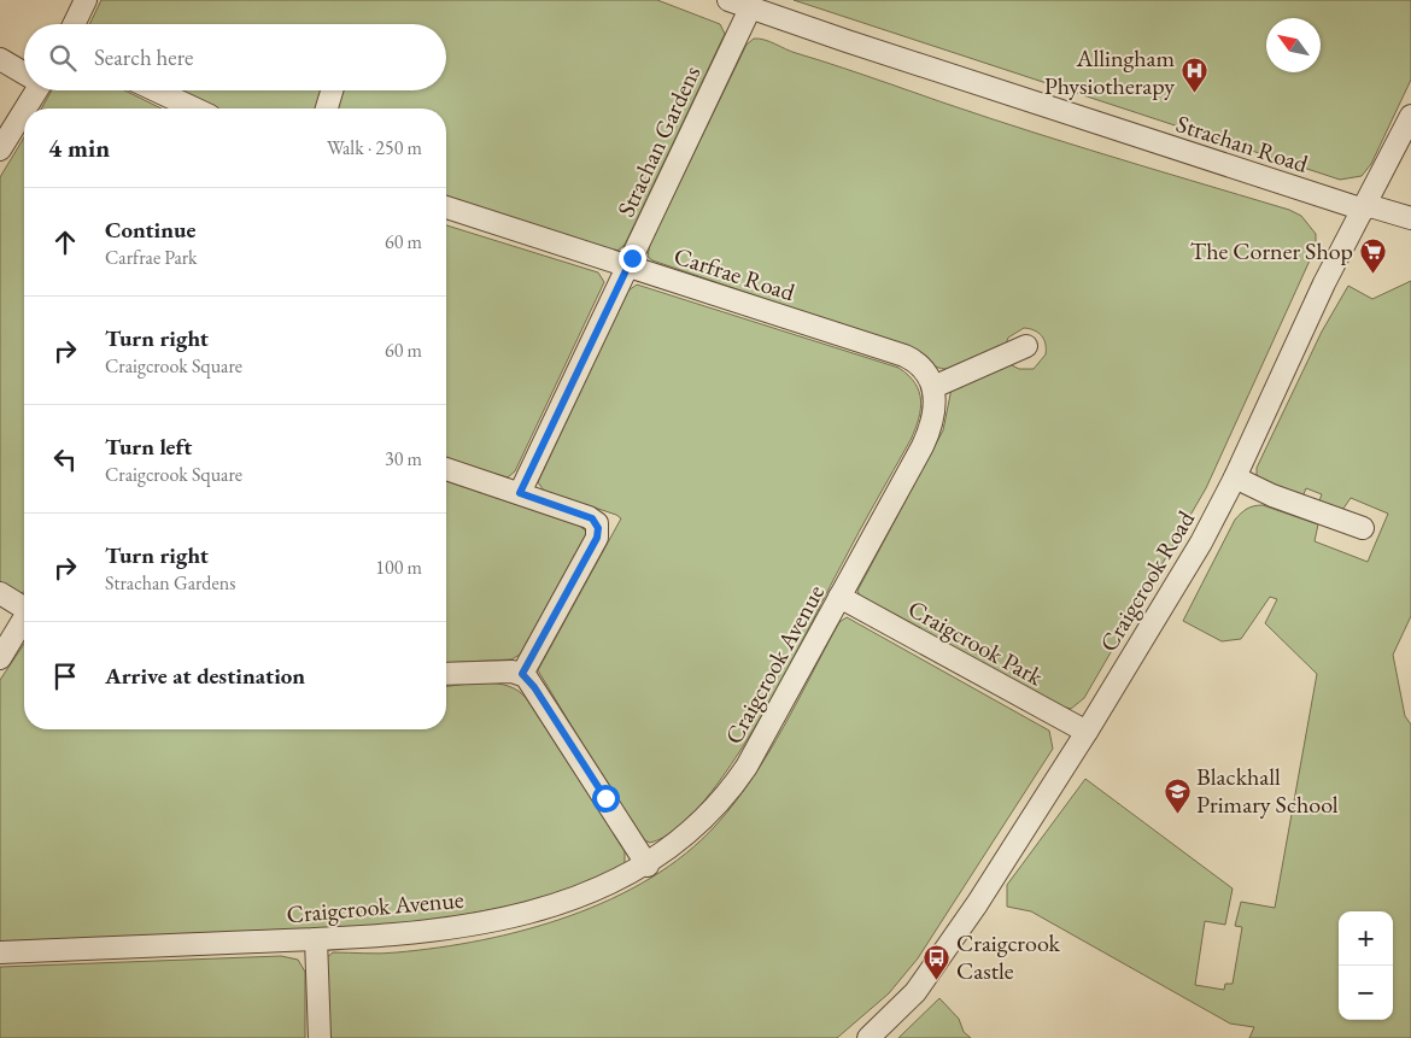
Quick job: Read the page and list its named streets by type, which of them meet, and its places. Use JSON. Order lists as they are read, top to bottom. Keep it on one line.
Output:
{"streets":{"street":["Strachan Gardens","Strachan Road","Carfrae Road","Craigcrook Road","Craigcrook Park","Craigcrook Avenue"]},"crossings":[["Strachan Gardens","Strachan Road"],["Strachan Gardens","Carfrae Road"],["Strachan Road","Craigcrook Road"],["Carfrae Road","Craigcrook Avenue"],["Craigcrook Road","Craigcrook Park"],["Craigcrook Park","Craigcrook Avenue"]],"places":{"hospital":["Allingham Physiotherapy"],"supermarket":["The Corner Shop"],"school or university":["Blackhall Primary School"],"bus stop":["Craigcrook Castle"]},"north":"top left","page":{"search":"Search here","heading":["4 min","Walk · 250 m"],"list":[["Continue","Carfrae Park","60 m"],["Turn right","Craigcrook Square","60 m"],["Turn left","Craigcrook Square","30 m"],["Turn right","Strachan Gardens","100 m"],"Arrive at destination"],"map_buttons":["+","−"]}}
